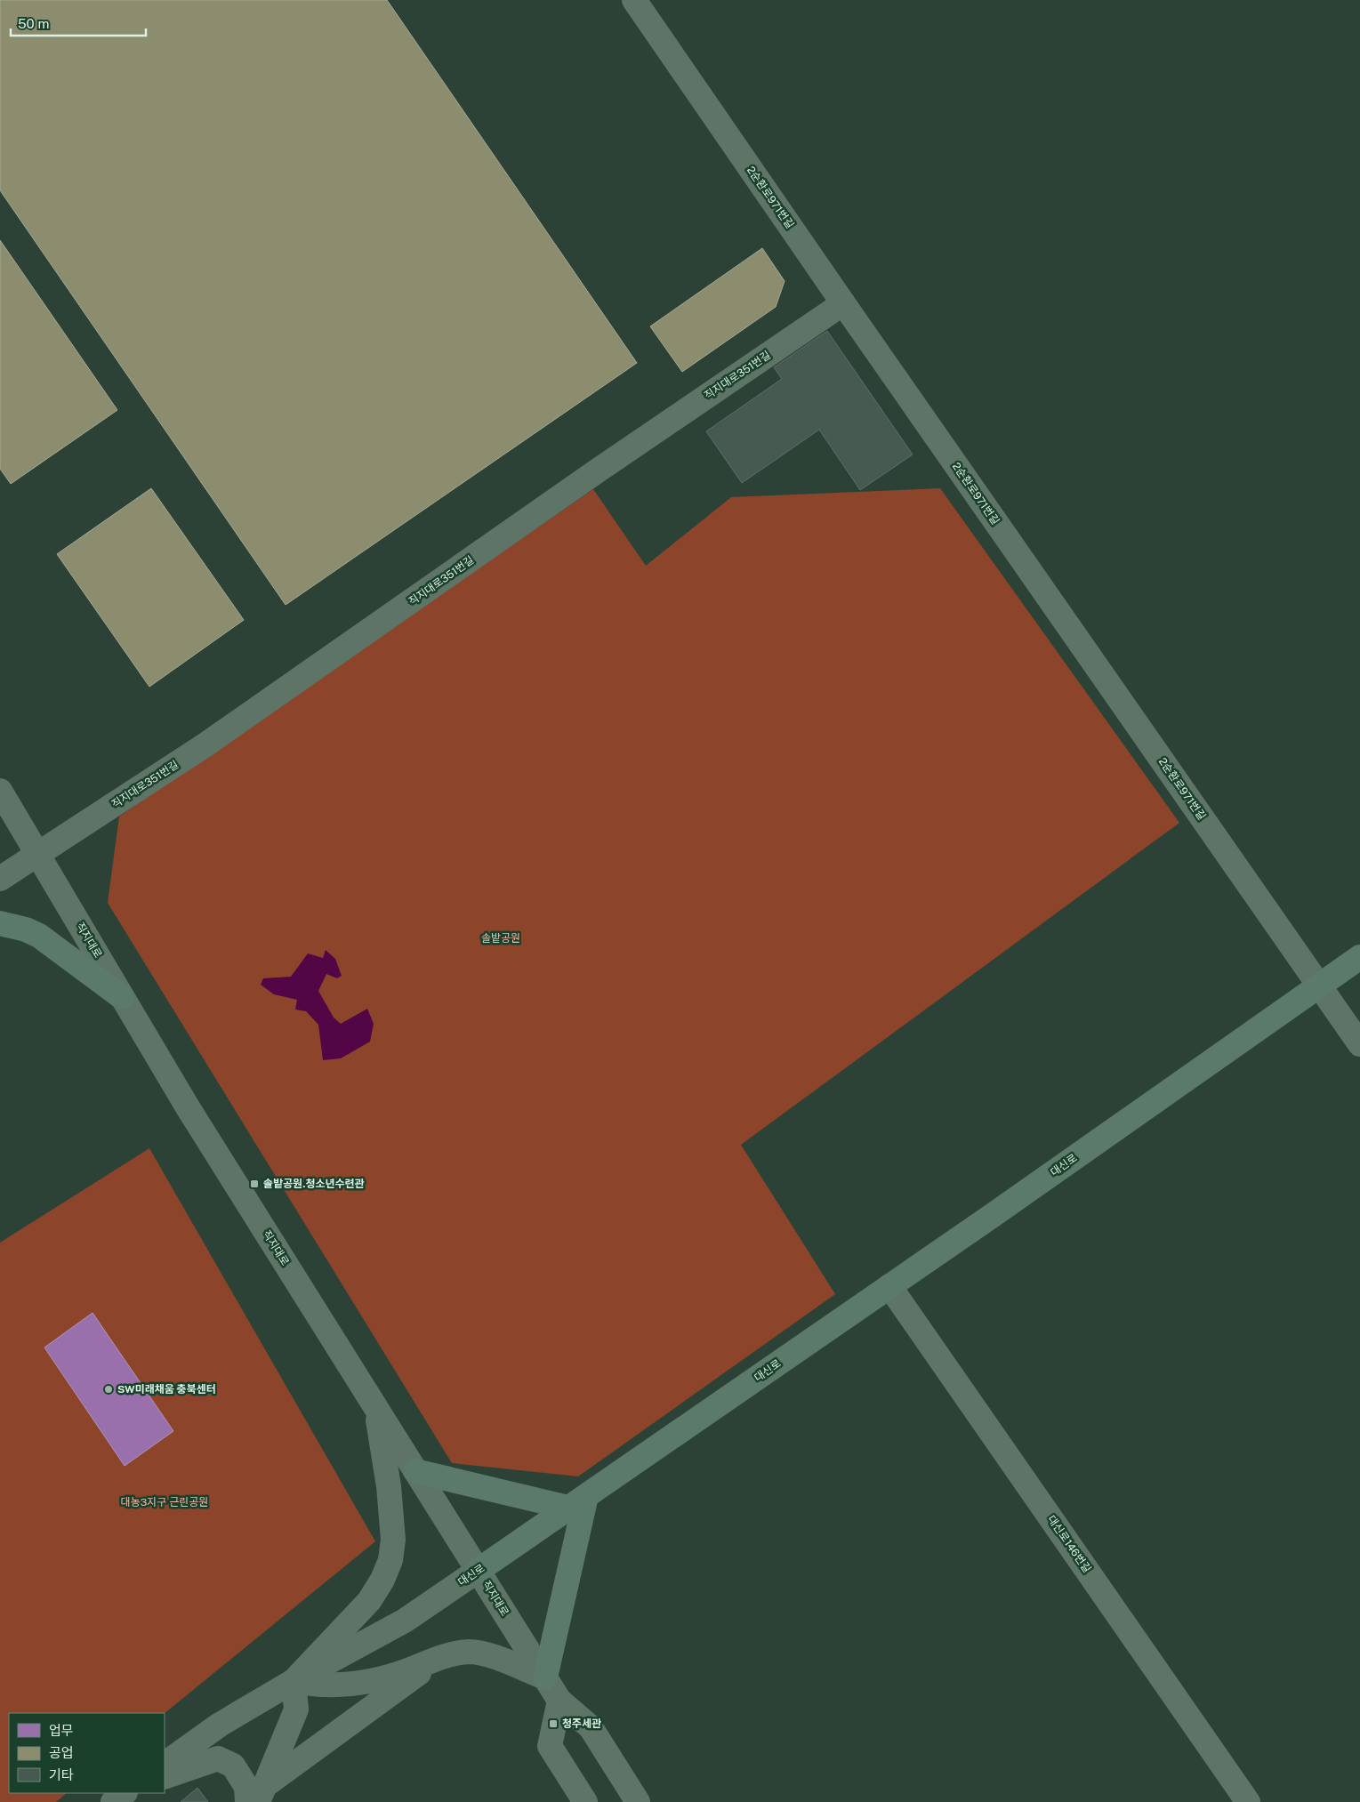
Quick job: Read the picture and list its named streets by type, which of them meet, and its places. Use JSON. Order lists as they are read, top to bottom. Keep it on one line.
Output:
{"streets":{"main road":["대신로"],"street":["2순환로971번길","직지대로351번길","직지대로","대신로146번길"]},"crossings":[["2순환로971번길","직지대로351번길"],["2순환로971번길","대신로"],["직지대로351번길","직지대로"],["직지대로","대신로"],["대신로","대신로146번길"]],"parks":["솔밭공원","대농3지구 근린공원"],"places":{"transit":["솔밭공원.청소년수련관","청주세관"],"other":["SW미래채움 충북센터"]},"legend":["업무","공업","기타"],"scale_bar":"50 m"}
